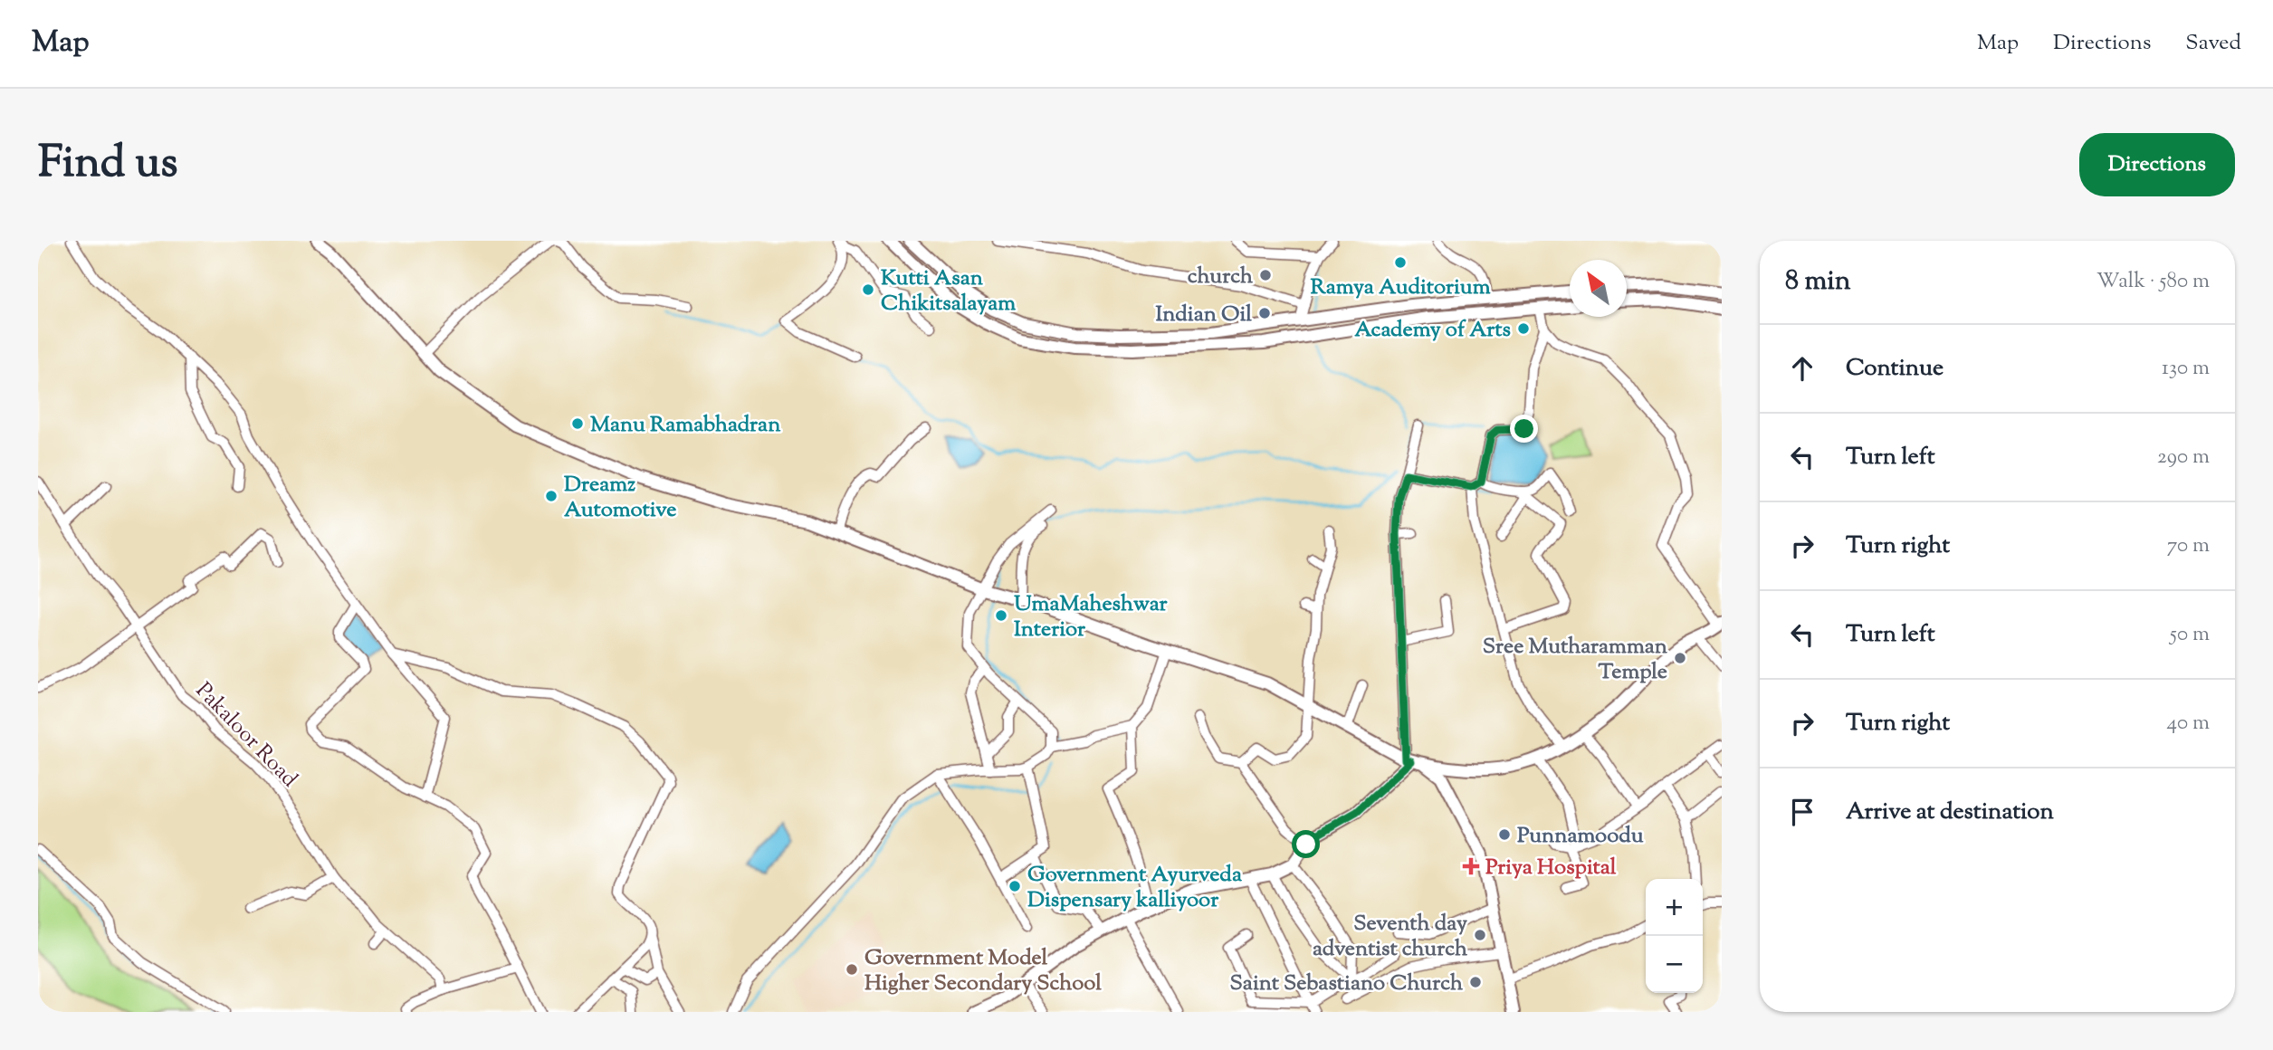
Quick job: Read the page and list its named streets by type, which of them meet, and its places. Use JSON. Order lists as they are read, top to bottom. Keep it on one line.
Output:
{"streets":{"street":["Pakaloor Road"]},"places":{"other":["Ramya Auditorium","church","Kutti Asan Chikitsalayam","Indian Oil","Academy of Arts","Manu Ramabhadran","Dreamz Automotive","UmaMaheshwar Interior","Sree Mutharamman Temple","Punnamoodu","Government Ayurveda Dispensary kalliyoor","Seventh day adventist church","Government Model Higher Secondary School","Saint Sebastiano Church"],"health":["Priya Hospital"]},"north":"top left","page":{"header":"Map","nav":["Map","Directions","Saved"],"title":"Find us","buttons":"Directions","heading":["8 min","Walk · 580 m"],"list":[["Continue","130 m"],["Turn left","290 m"],["Turn right","70 m"],["Turn left","50 m"],["Turn right","40 m"],"Arrive at destination"],"map_buttons":["+","−"]}}
